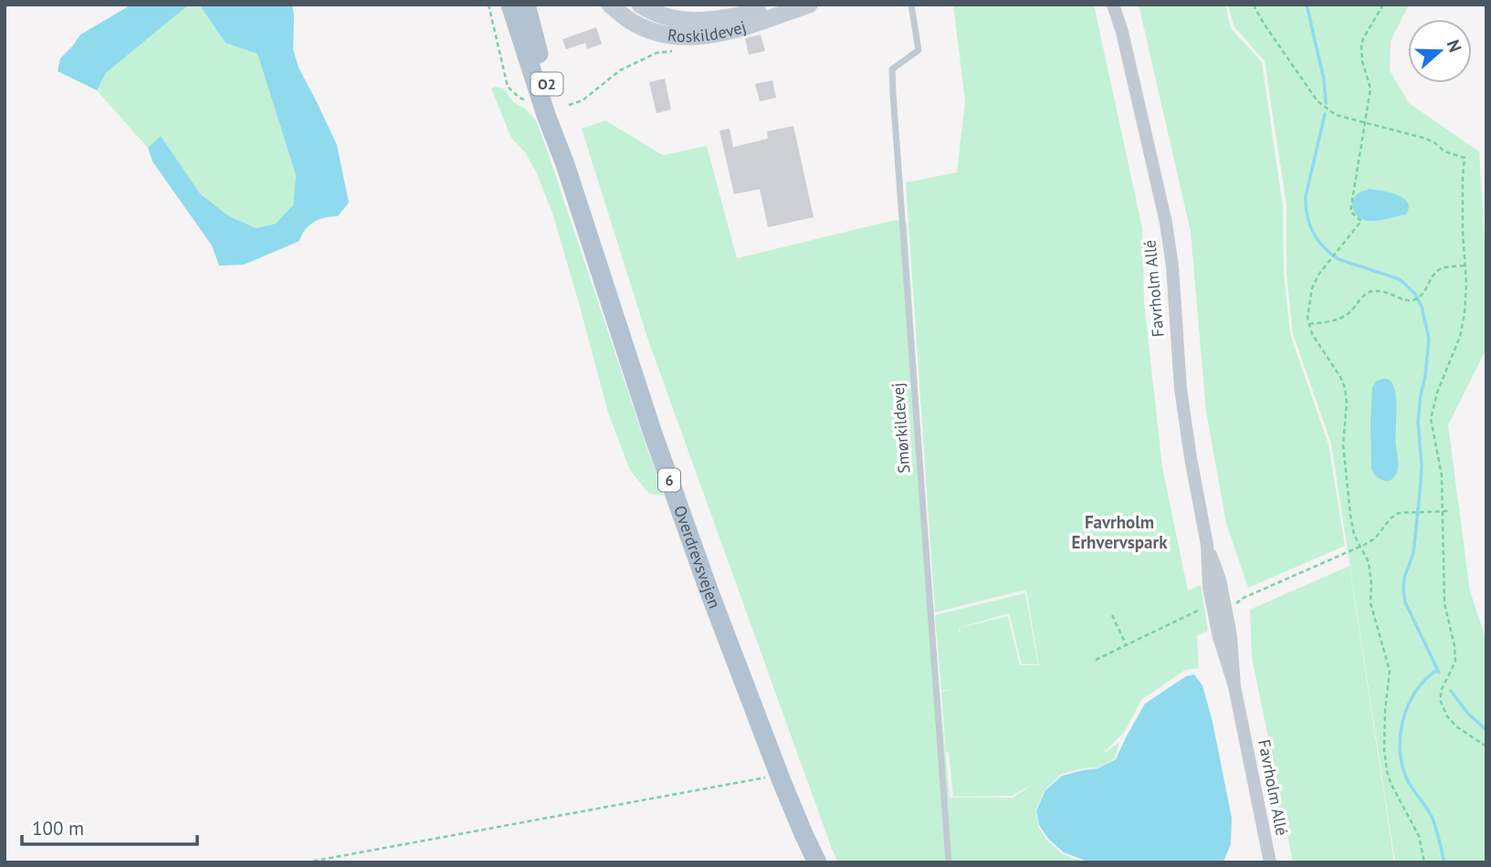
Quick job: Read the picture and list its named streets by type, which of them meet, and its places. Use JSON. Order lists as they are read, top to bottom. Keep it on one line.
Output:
{"streets":{"main road":["O2","6","Overdrevsvejen"],"street":["Roskildevej","Favrholm Allé"],"lane":["Smørkildevej"]},"districts":["Favrholm Erhvervspark"],"scale_bar":"100 m","north":"right"}
